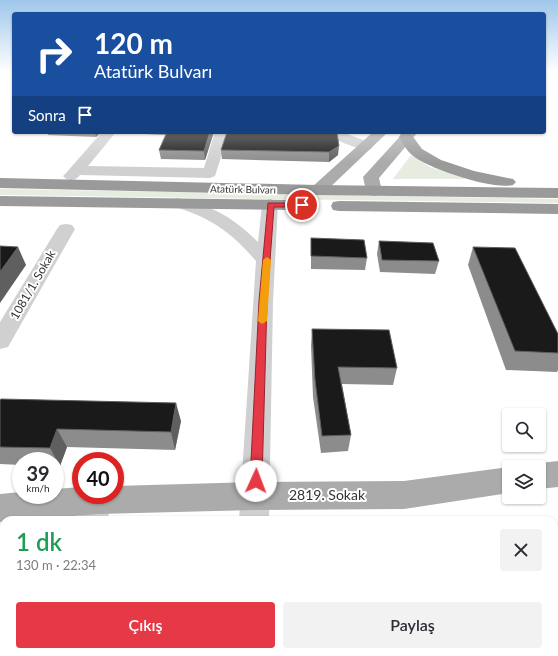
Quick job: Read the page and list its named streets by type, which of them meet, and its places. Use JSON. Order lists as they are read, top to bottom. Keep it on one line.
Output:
{"streets":{"highway":["Atatürk Bulvarı"],"main road":["2819. Sokak"],"street":["1081/1. Sokak"]},"page":{"turn":["120 m","Atatürk Bulvarı"],"then":"Sonra","speed":"39 km/h","limit":"40","heading":["1 dk","130 m · 22:34"],"buttons":["Çıkış","Paylaş"]}}
